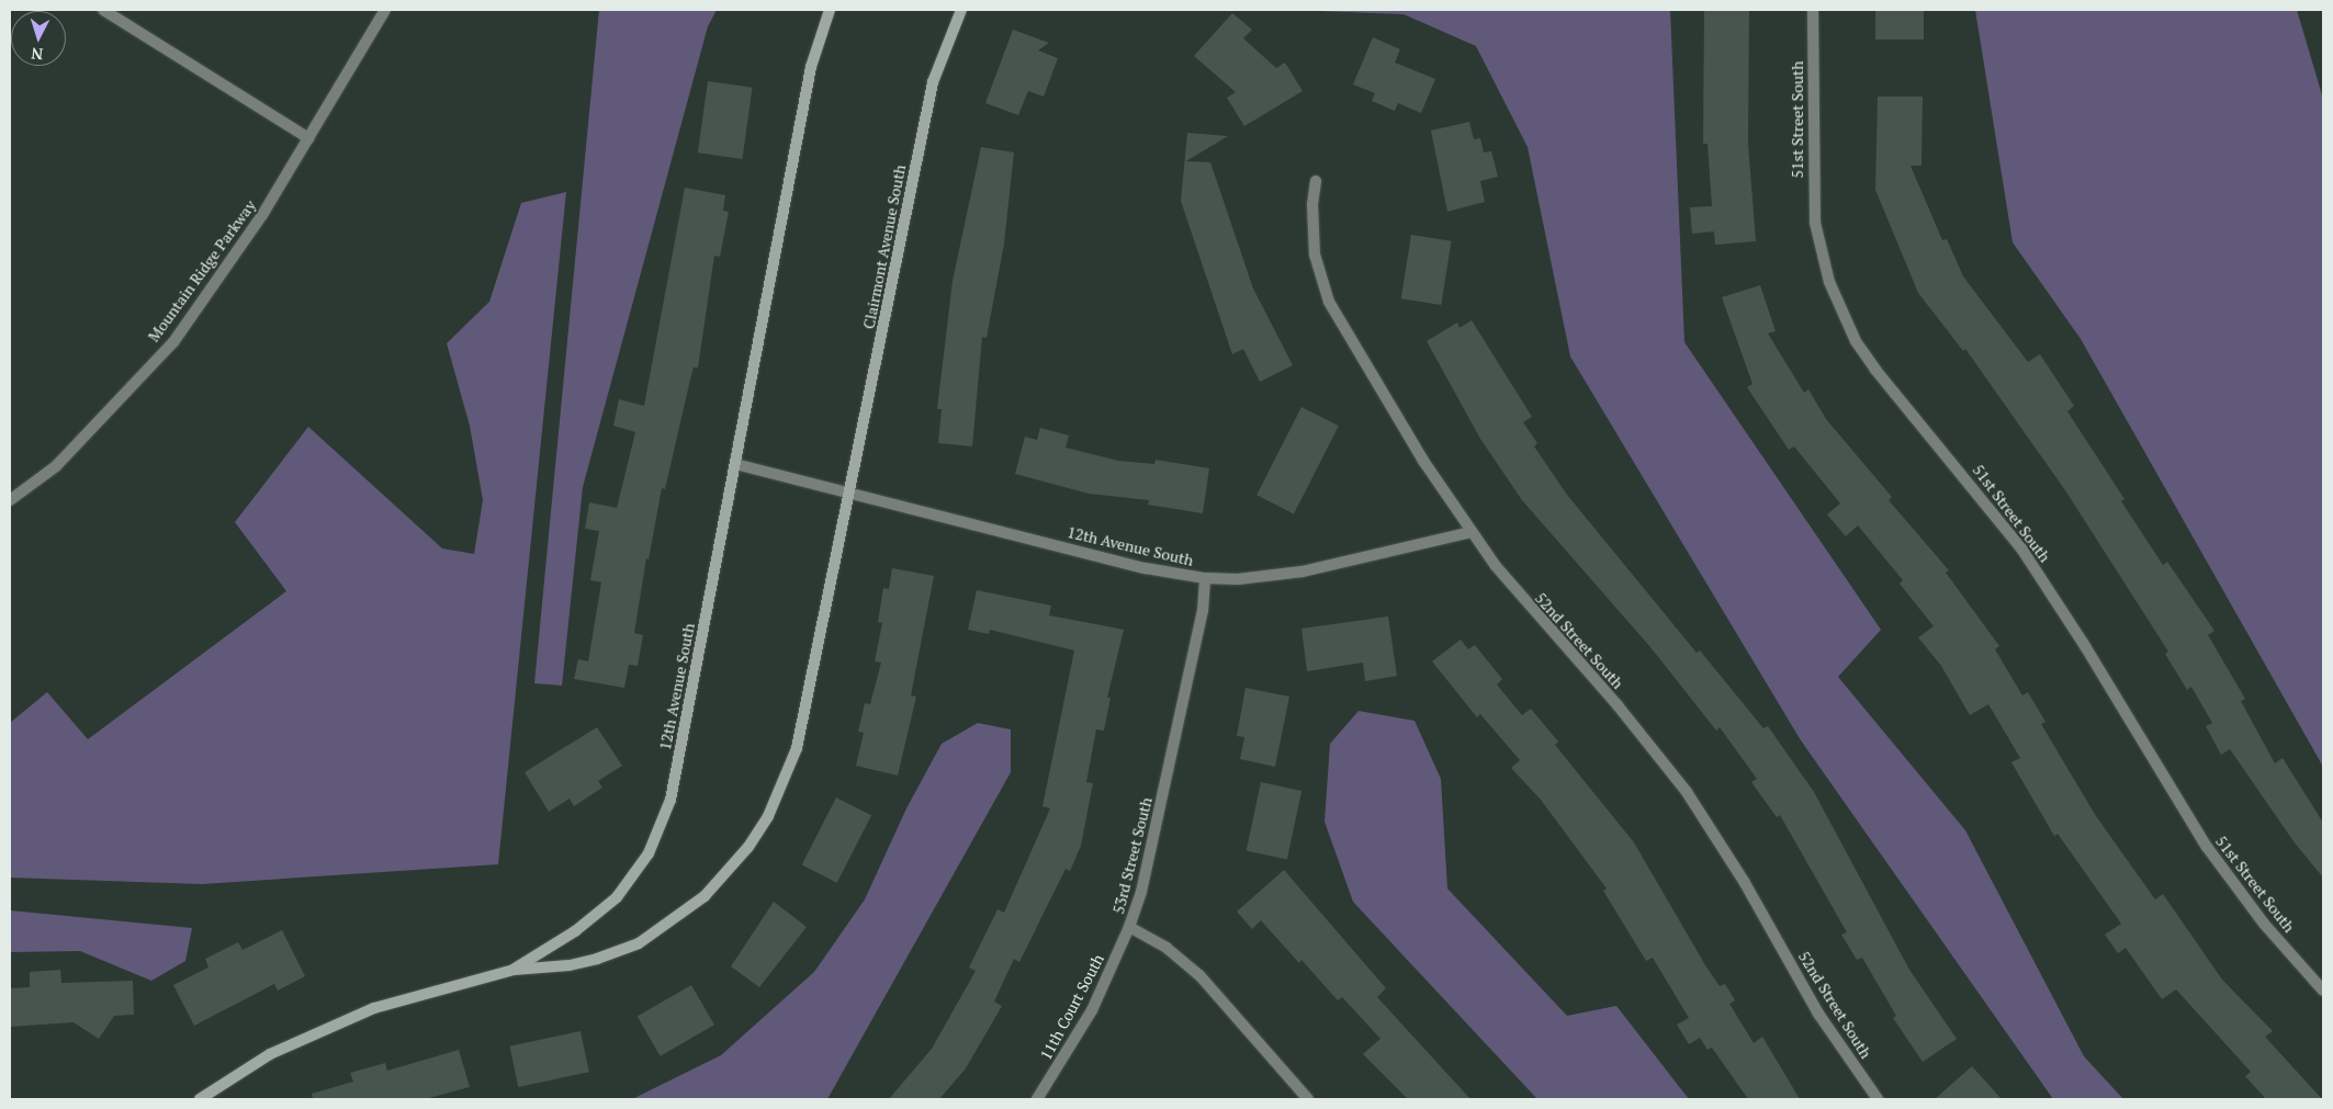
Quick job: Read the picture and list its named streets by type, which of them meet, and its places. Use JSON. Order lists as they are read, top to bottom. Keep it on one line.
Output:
{"streets":{"street":["51st Street South","Clairmont Avenue South","Mountain Ridge Parkway","12th Avenue South","52nd Street South","53rd Street South","11th Court South"]},"crossings":[["Clairmont Avenue South","12th Avenue South"],["12th Avenue South","52nd Street South"],["12th Avenue South","53rd Street South"],["53rd Street South","11th Court South"]],"north":"bottom"}
